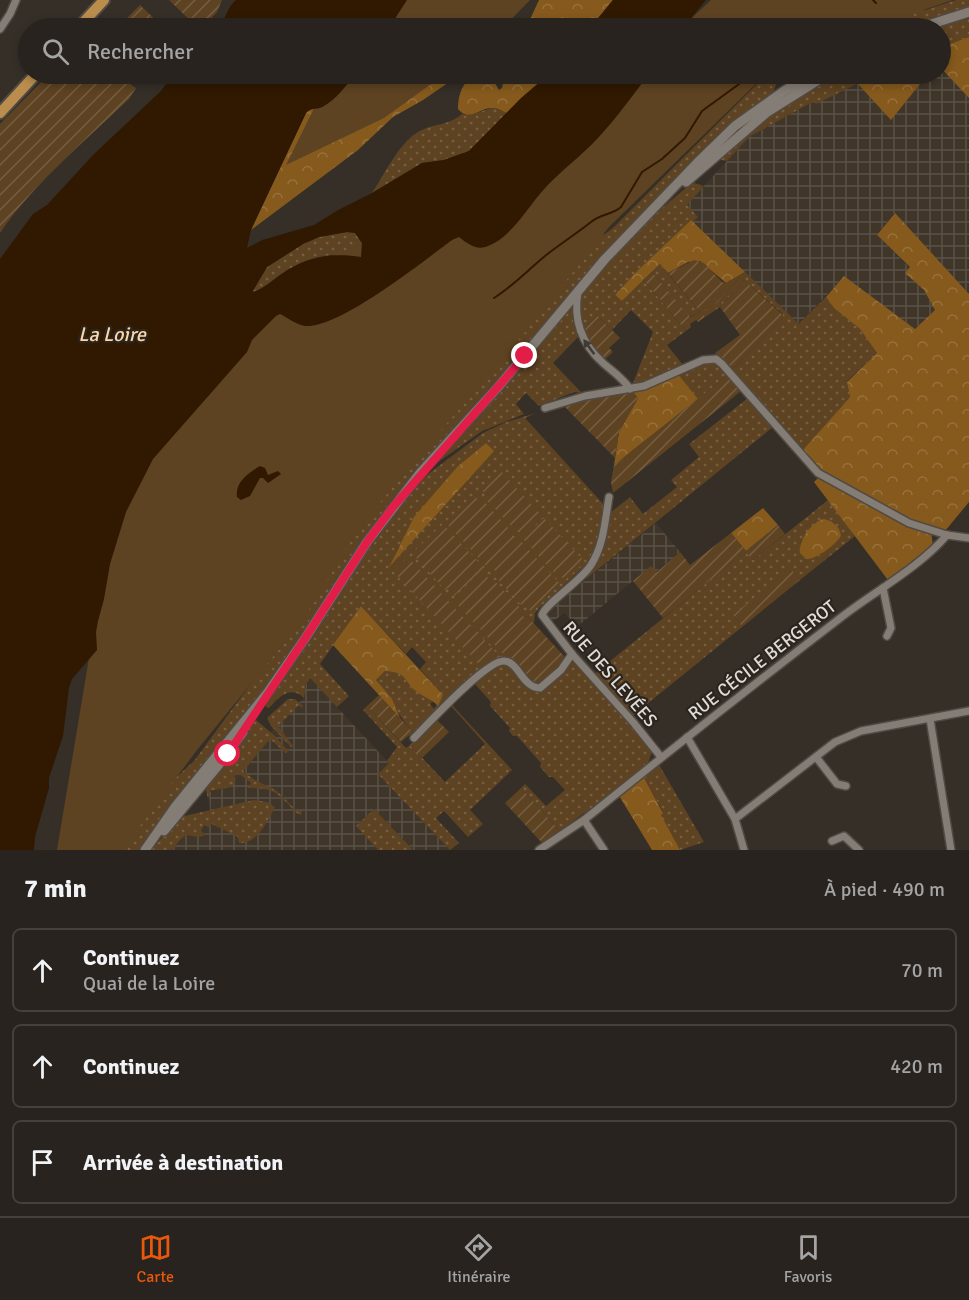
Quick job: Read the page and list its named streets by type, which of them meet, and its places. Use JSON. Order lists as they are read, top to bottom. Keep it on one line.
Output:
{"streets":{"street":["RUE CÉCILE BERGEROT","RUE DES LEVÉES"]},"crossings":[["RUE CÉCILE BERGEROT","RUE DES LEVÉES"]],"water":["La Loire"],"page":{"search":"Rechercher","heading":["7 min","À pied · 490 m"],"list":[["Continuez","Quai de la Loire","70 m"],["Continuez","420 m"],"Arrivée à destination"],"nav":["Carte","Itinéraire","Favoris"]}}
